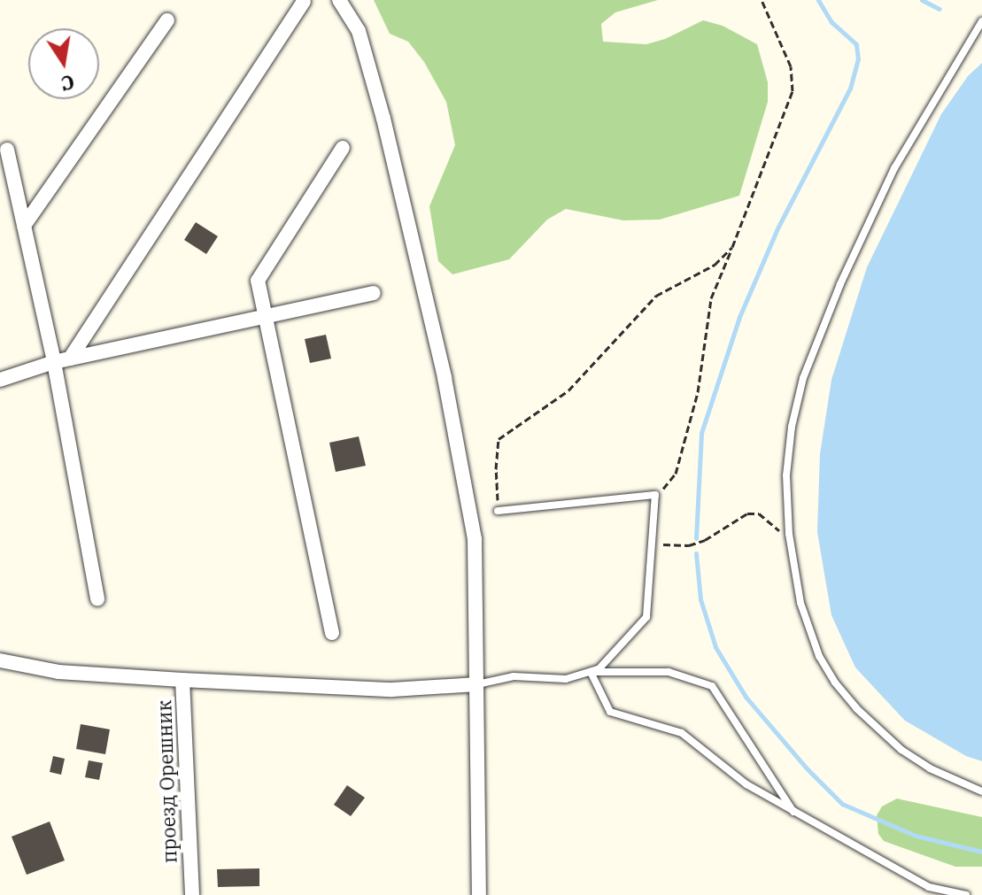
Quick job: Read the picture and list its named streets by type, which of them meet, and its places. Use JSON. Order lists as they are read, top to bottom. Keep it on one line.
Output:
{"streets":{"street":["проезд Орешник"]},"north":"bottom"}
